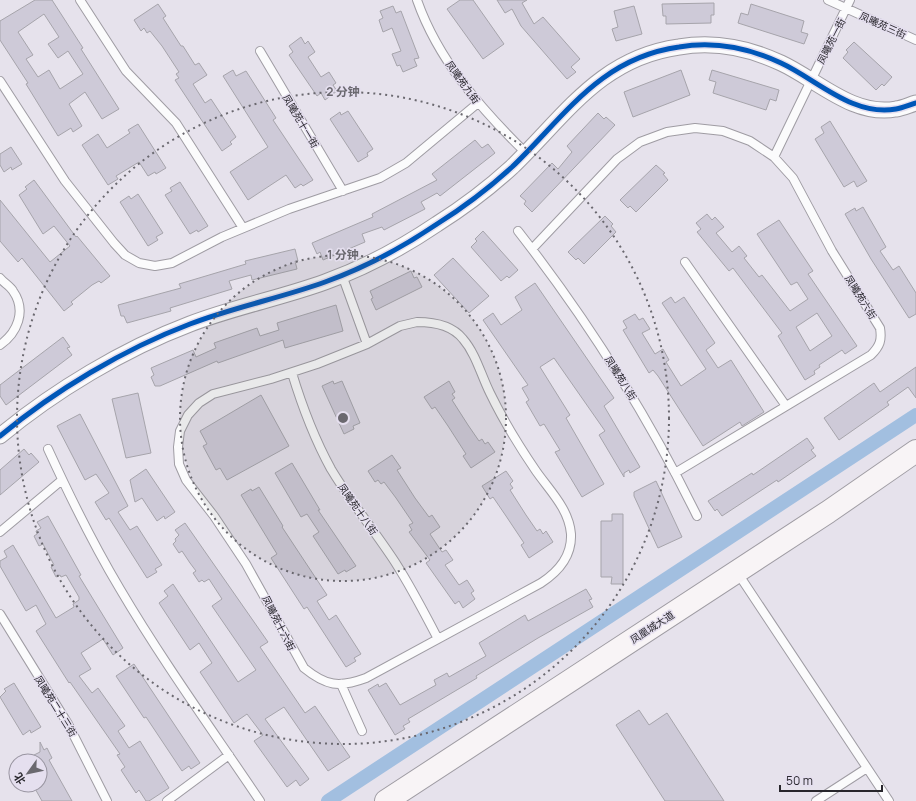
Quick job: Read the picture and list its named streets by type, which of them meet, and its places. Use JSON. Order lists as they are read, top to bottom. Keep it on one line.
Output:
{"streets":{"main road":["凤凰城大道"],"lane":["凤曦苑三街","凤曦苑一街","凤曦苑九街","凤曦苑十一街","凤曦苑六街","凤曦苑八街","凤曦苑十八街","凤曦苑十六街","凤曦苑二十三街"]},"crossings":[["凤曦苑三街","凤曦苑一街"],["凤曦苑一街","凤曦苑六街"],["凤曦苑六街","凤曦苑八街"],["凤曦苑十八街","凤曦苑十六街"]],"scale_bar":"50 m","north":"bottom left","rings":["2 分钟","1 分钟"]}
